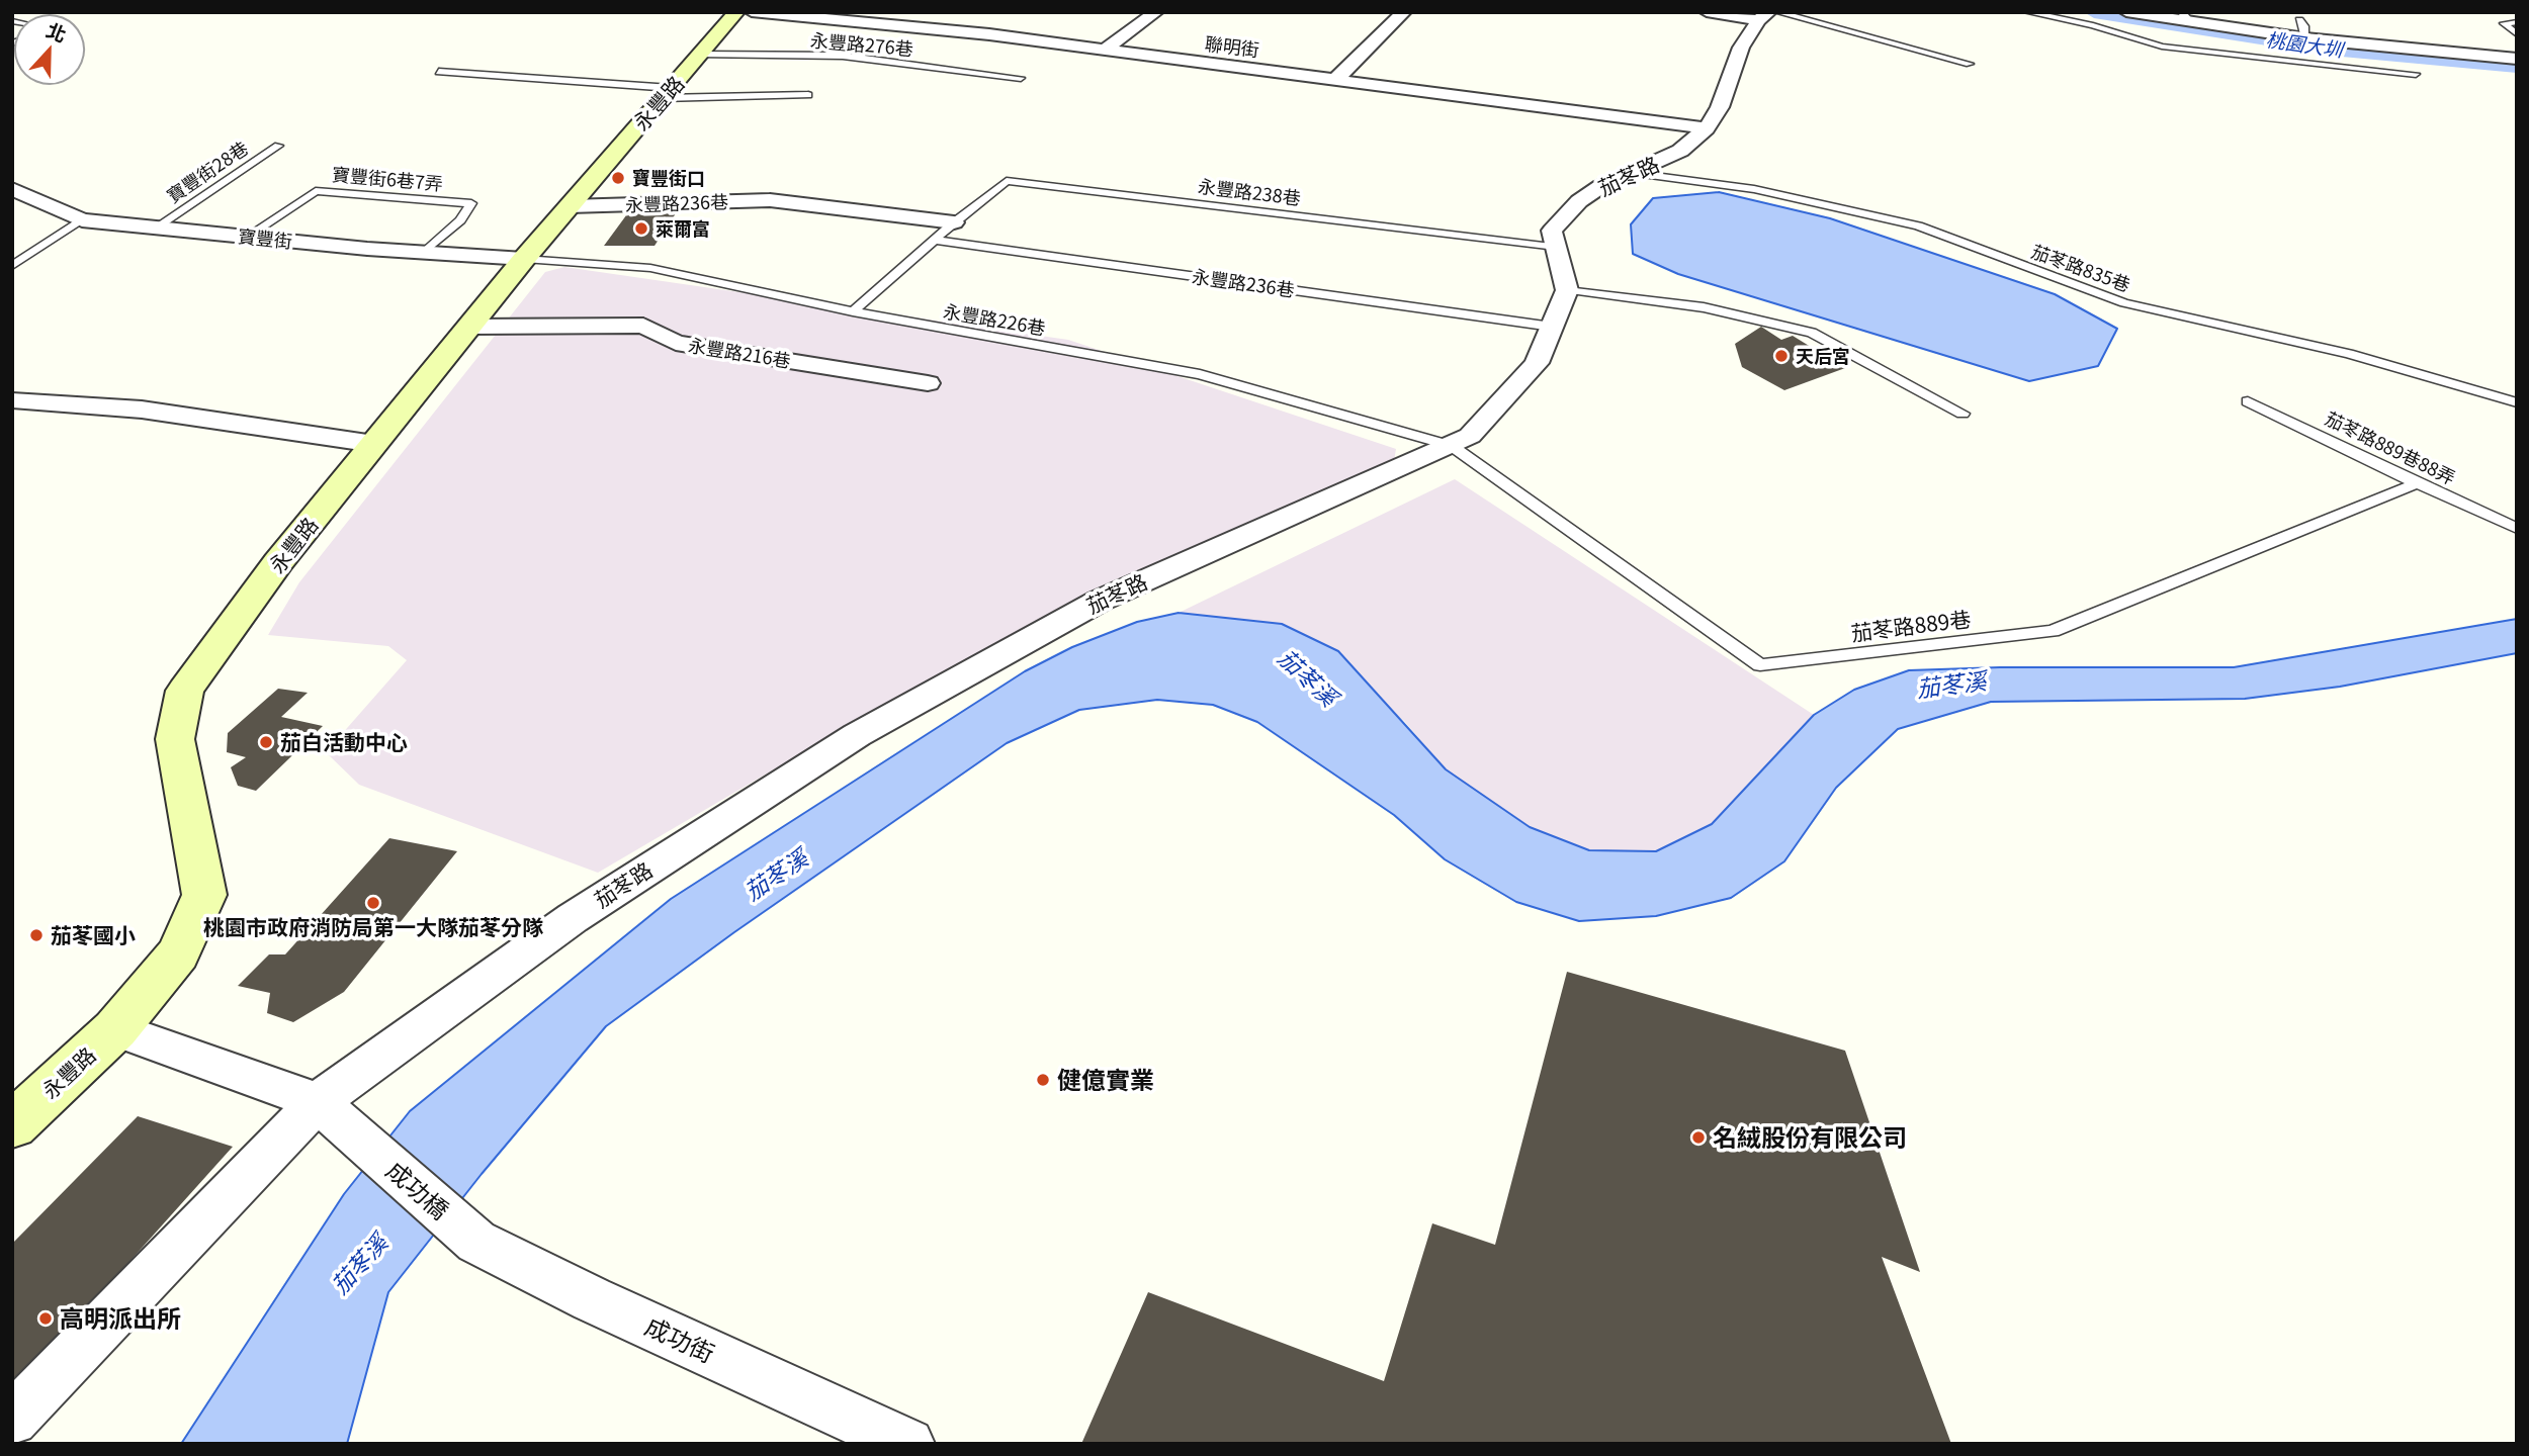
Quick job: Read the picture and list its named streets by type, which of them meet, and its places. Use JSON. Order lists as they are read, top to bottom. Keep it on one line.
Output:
{"streets":{"street":["聯明街","永豐路","茄苳路","永豐路236巷","寶豐街","永豐路216巷","成功橋","成功街"],"lane":["永豐路276巷","寶豐街28巷","寶豐街6巷7弄","永豐路238巷","茄苳路835巷","永豐路226巷","茄苳路889巷88弄","茄苳路889巷"]},"crossings":[["永豐路276巷","永豐路"],["聯明街","茄苳路"],["永豐路","永豐路236巷"],["永豐路","寶豐街"],["永豐路","永豐路226巷"],["永豐路","永豐路216巷"],["寶豐街28巷","寶豐街"],["茄苳路","永豐路238巷"],["茄苳路","永豐路236巷"],["茄苳路","茄苳路835巷"],["茄苳路","永豐路226巷"],["茄苳路","茄苳路889巷"],["茄苳路","成功橋"],["寶豐街6巷7弄","寶豐街"],["永豐路238巷","永豐路236巷"],["永豐路238巷","永豐路226巷"],["寶豐街","永豐路226巷"],["永豐路226巷","茄苳路889巷"],["茄苳路889巷88弄","茄苳路889巷"],["成功橋","成功街"]],"water":["桃園大圳","茄苳溪"],"places":["寶豐街口","萊爾富","天后宮","茄白活動中心","桃園市政府消防局第一大隊茄苳分隊","茄苳國小","健億實業","名絨股份有限公司","高明派出所"],"north":"top"}
